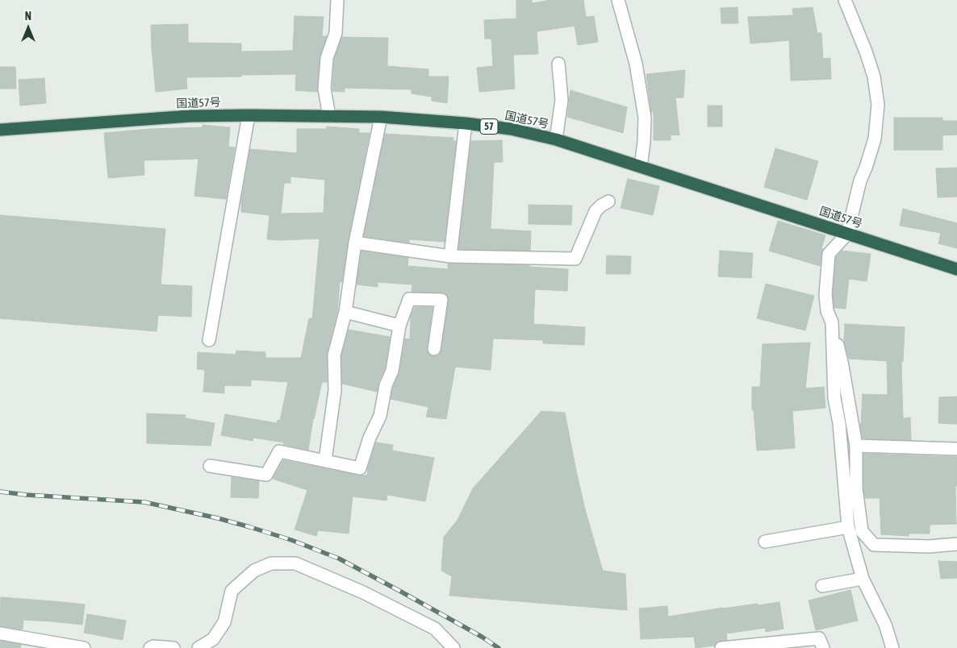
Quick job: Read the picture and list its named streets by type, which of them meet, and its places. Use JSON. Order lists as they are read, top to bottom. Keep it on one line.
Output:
{"streets":{"highway":["国道57号","57"]},"north":"top"}
